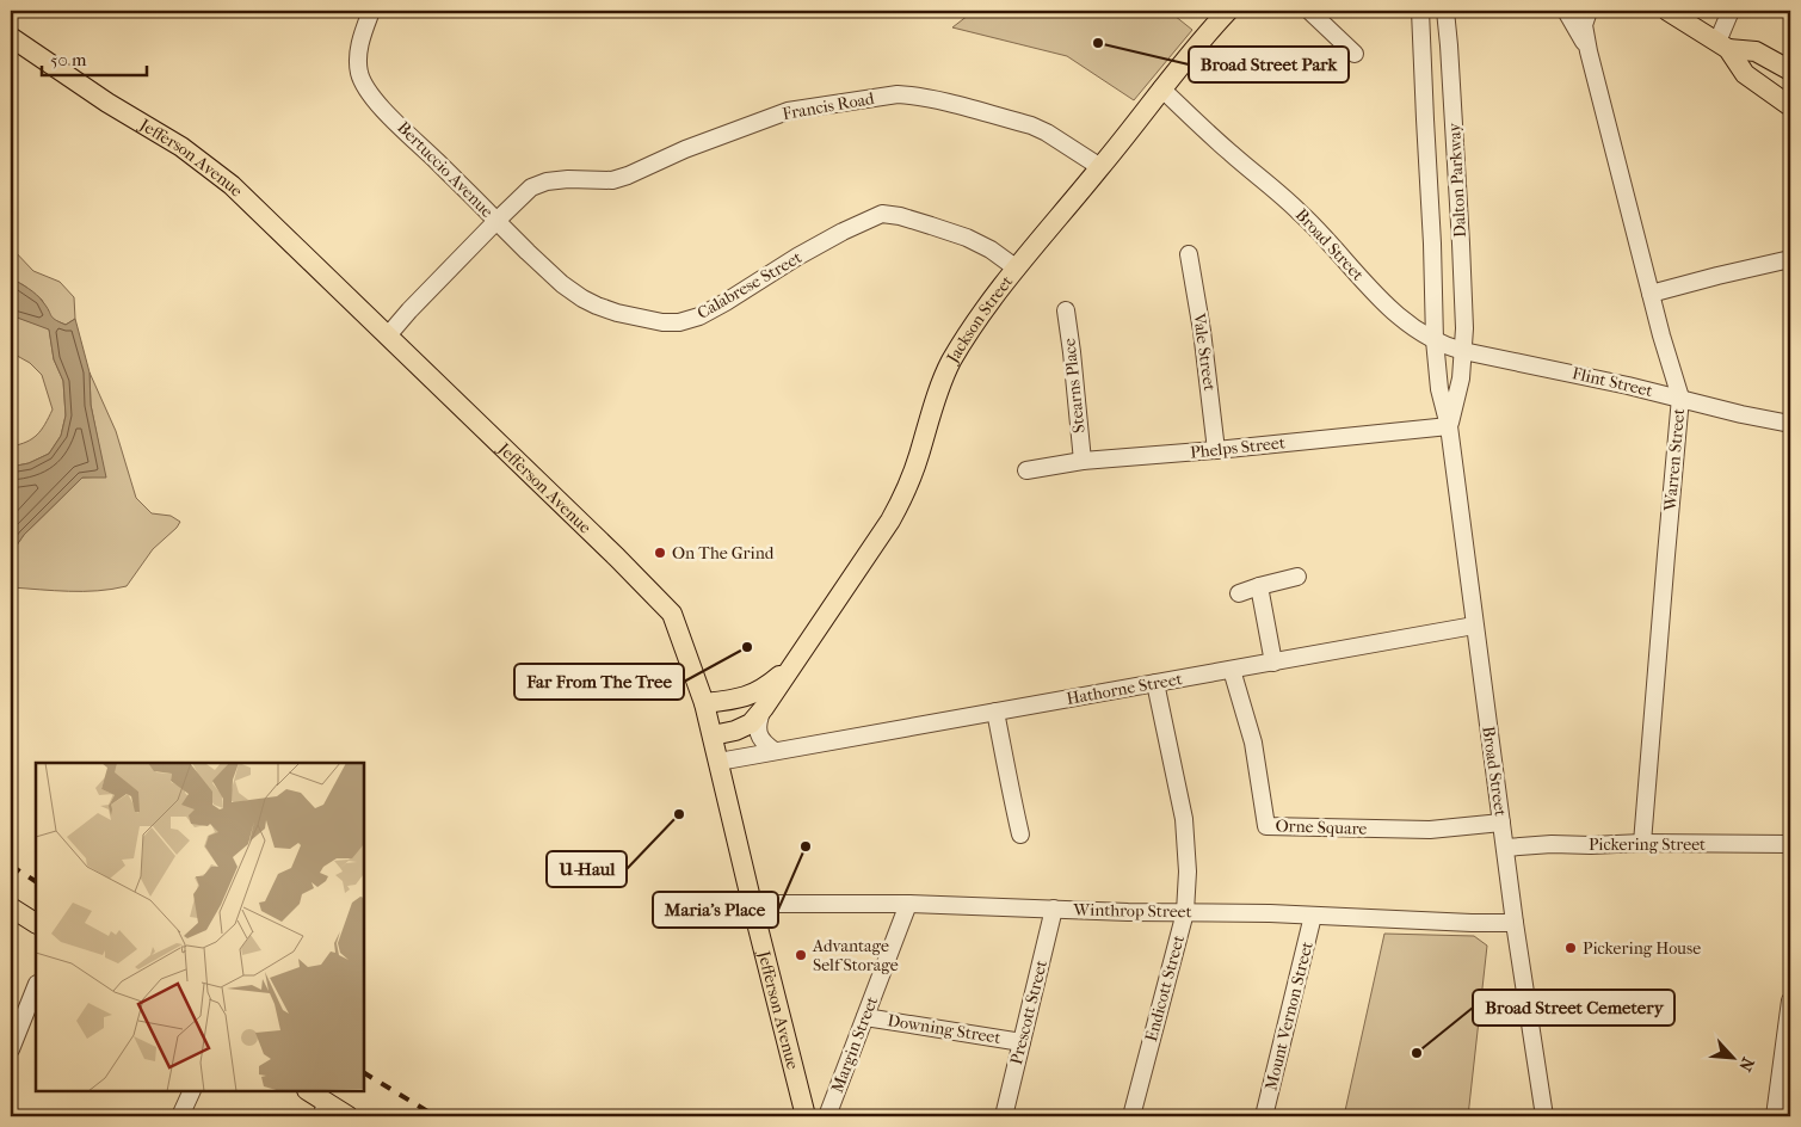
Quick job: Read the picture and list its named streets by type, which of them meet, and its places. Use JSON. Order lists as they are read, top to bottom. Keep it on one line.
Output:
{"streets":{"main road":["Jefferson Avenue","Jackson Street"],"street":["Francis Road","Bertuccio Avenue","Dalton Parkway","Broad Street","Calabrese Street","Vale Street","Flint Street","Stearns Place","Phelps Street","Warren Street","Hathorne Street","Orne Square","Pickering Street","Winthrop Street","Endicott Street","Prescott Street","Mount Vernon Street","Downing Street","Margin Street"]},"crossings":[["Francis Road","Bertuccio Avenue"],["Francis Road","Calabrese Street"],["Francis Road","Jackson Street"],["Jefferson Avenue","Bertuccio Avenue"],["Jefferson Avenue","Jackson Street"],["Jefferson Avenue","Hathorne Street"],["Jefferson Avenue","Winthrop Street"],["Bertuccio Avenue","Calabrese Street"],["Dalton Parkway","Broad Street"],["Dalton Parkway","Flint Street"],["Broad Street","Jackson Street"],["Broad Street","Flint Street"],["Broad Street","Phelps Street"],["Broad Street","Hathorne Street"],["Broad Street","Orne Square"],["Broad Street","Pickering Street"],["Broad Street","Winthrop Street"],["Calabrese Street","Jackson Street"],["Vale Street","Phelps Street"],["Flint Street","Warren Street"],["Stearns Place","Phelps Street"],["Warren Street","Pickering Street"],["Hathorne Street","Orne Square"],["Hathorne Street","Endicott Street"],["Winthrop Street","Endicott Street"],["Winthrop Street","Prescott Street"],["Winthrop Street","Mount Vernon Street"],["Winthrop Street","Margin Street"],["Prescott Street","Downing Street"],["Downing Street","Margin Street"]],"places":["Broad Street Park","On The Grind","Far From The Tree","U-Haul","Maria's Place","Pickering House","Advantage Self Storage","Broad Street Cemetery"],"scale_bar":"50 m","north":"bottom right"}
